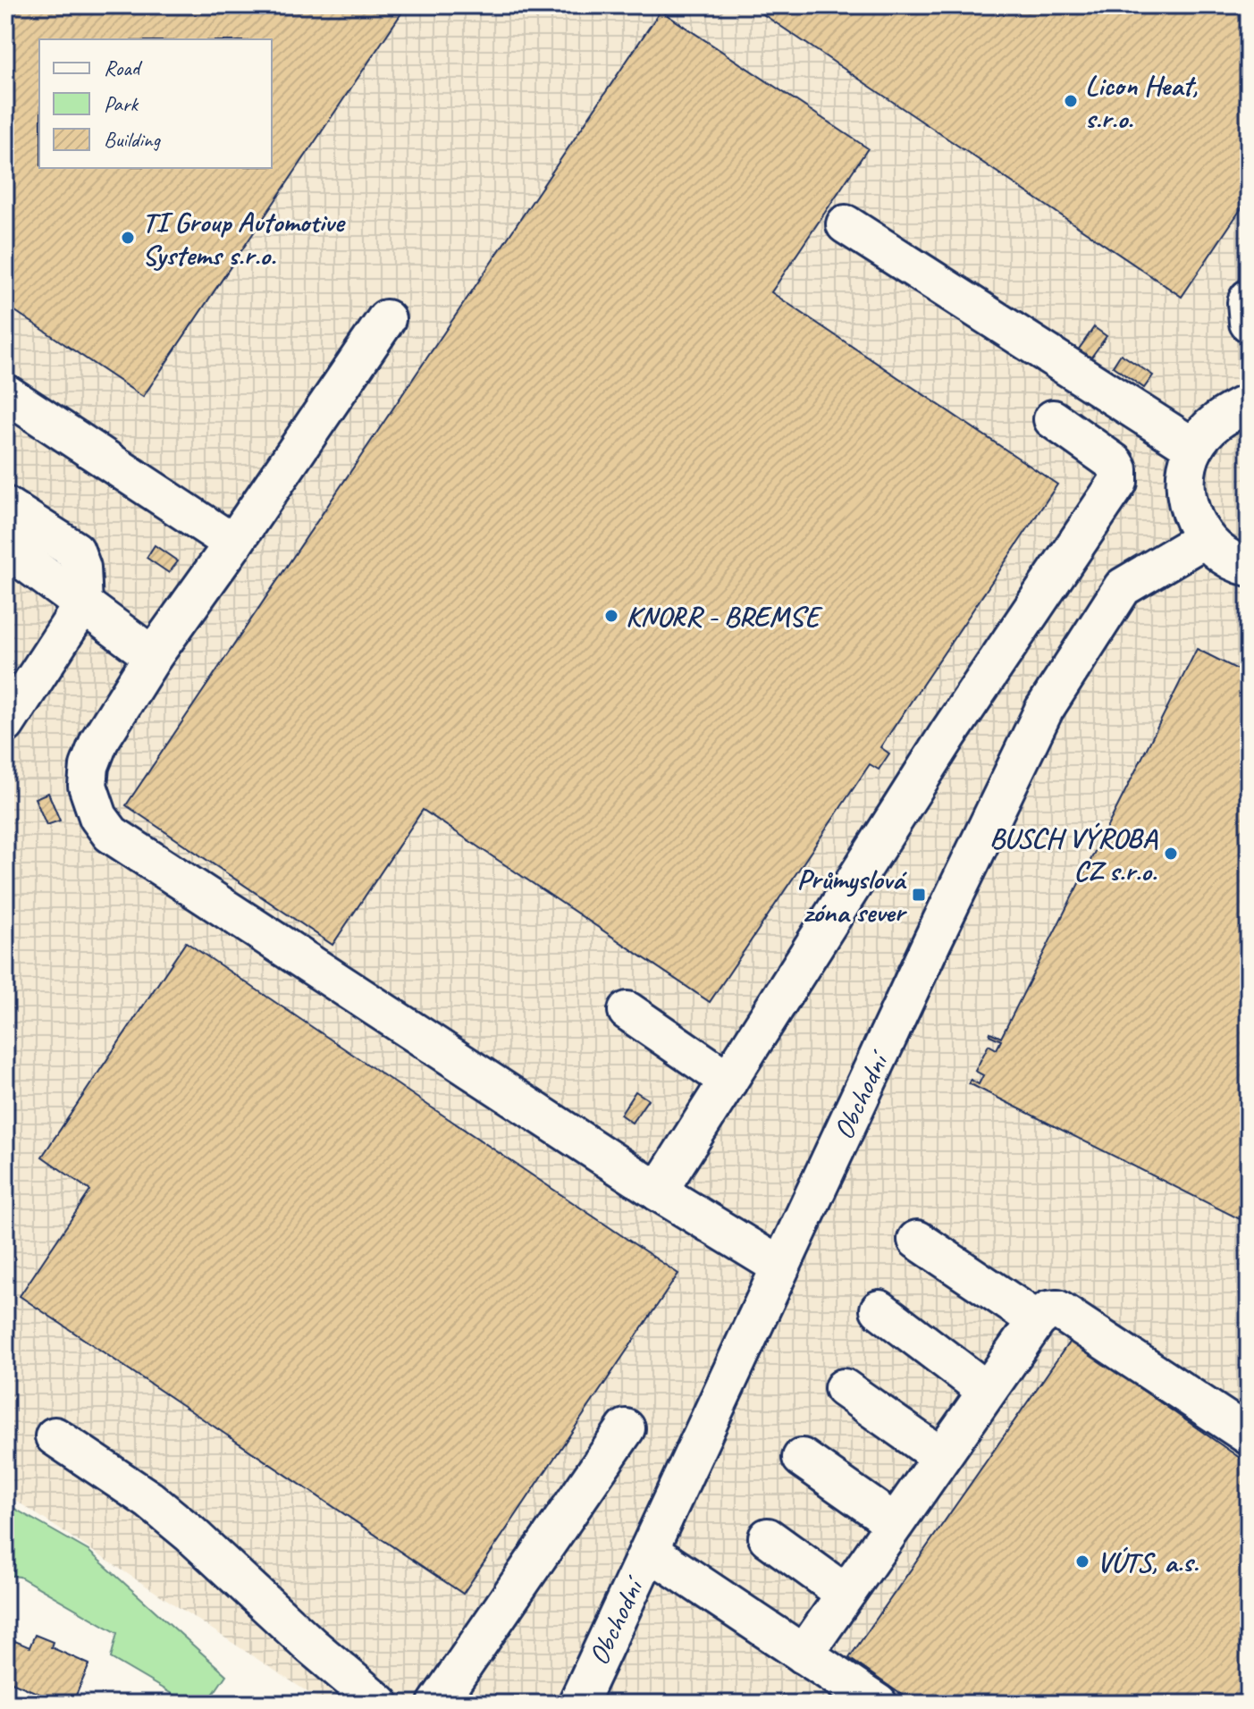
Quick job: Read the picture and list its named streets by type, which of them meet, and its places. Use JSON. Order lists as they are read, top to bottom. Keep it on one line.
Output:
{"streets":{"street":["Obchodní"]},"places":{"other":["Licon Heat, s.r.o.","TI Group Automotive Systems s.r.o.","KNORR - BREMSE","BUSCH VÝROBA CZ s.r.o.","VÚTS, a.s."],"transit":["Průmyslová zóna sever"]},"legend":["Road","Park","Building"]}
